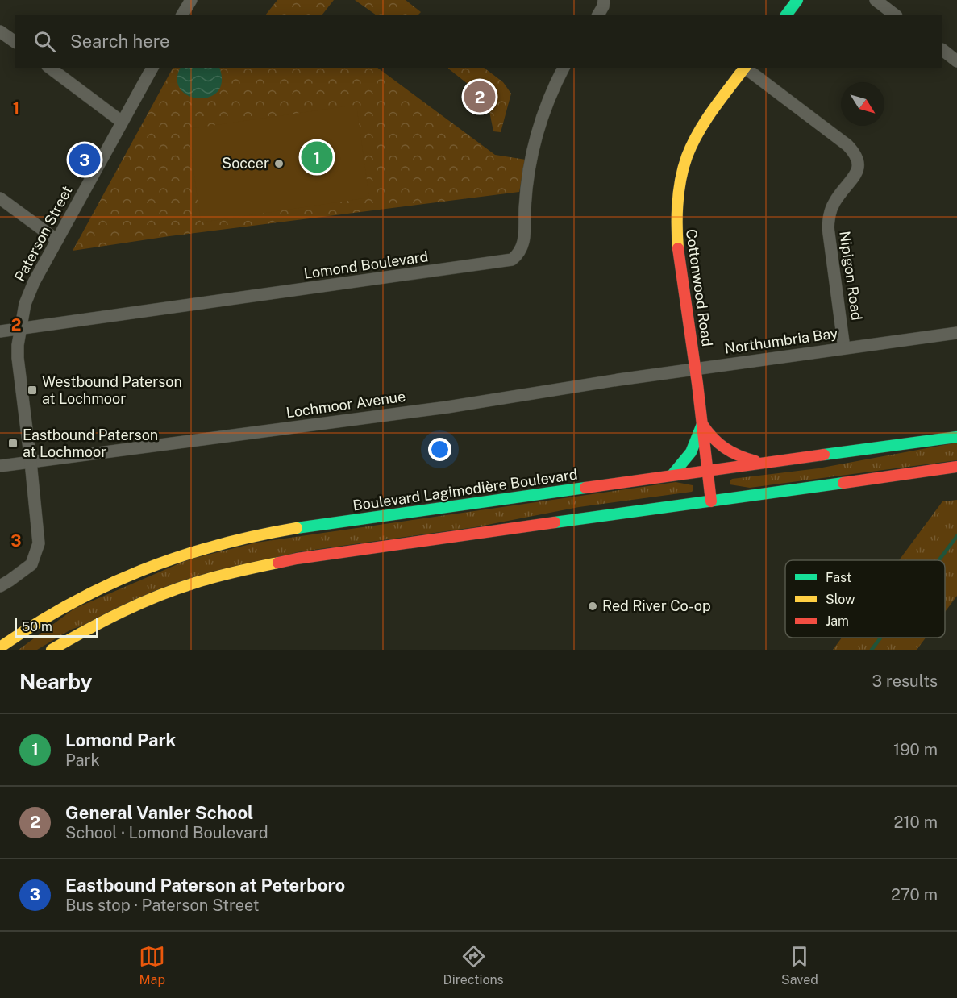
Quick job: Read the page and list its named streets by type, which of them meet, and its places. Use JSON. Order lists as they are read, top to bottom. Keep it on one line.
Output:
{"streets":{"main road":["Cottonwood Road","Boulevard Lagimodière Boulevard"],"street":["Paterson Street","Lomond Boulevard","Nipigon Road","Northumbria Bay","Lochmoor Avenue"]},"crossings":[["Paterson Street","Lomond Boulevard"],["Paterson Street","Lochmoor Avenue"],["Nipigon Road","Northumbria Bay"],["Cottonwood Road","Northumbria Bay"],["Cottonwood Road","Lochmoor Avenue"],["Cottonwood Road","Boulevard Lagimodière Boulevard"],["Northumbria Bay","Lochmoor Avenue"]],"places":{"other":["Soccer","Red River Co-op"],"transit":["Westbound Paterson at Lochmoor","Eastbound Paterson at Lochmoor"]},"legend":["Fast","Slow","Jam"],"scale_bar":"50 m","north":"bottom right","page":{"search":"Search here","pins":["2","1","3"],"scale":"50 m","heading":["Nearby","3 results"],"list":[{"mark":"1","name":"Lomond Park","note":"Park","value":"190 m"},{"mark":"2","name":"General Vanier School","note":"School · Lomond Boulevard","value":"210 m"},{"mark":"3","name":"Eastbound Paterson at Peterboro","note":"Bus stop · Paterson Street","value":"270 m"}],"nav":["Map","Directions","Saved"]},"grid":{"rows":["1","2","3"]}}
